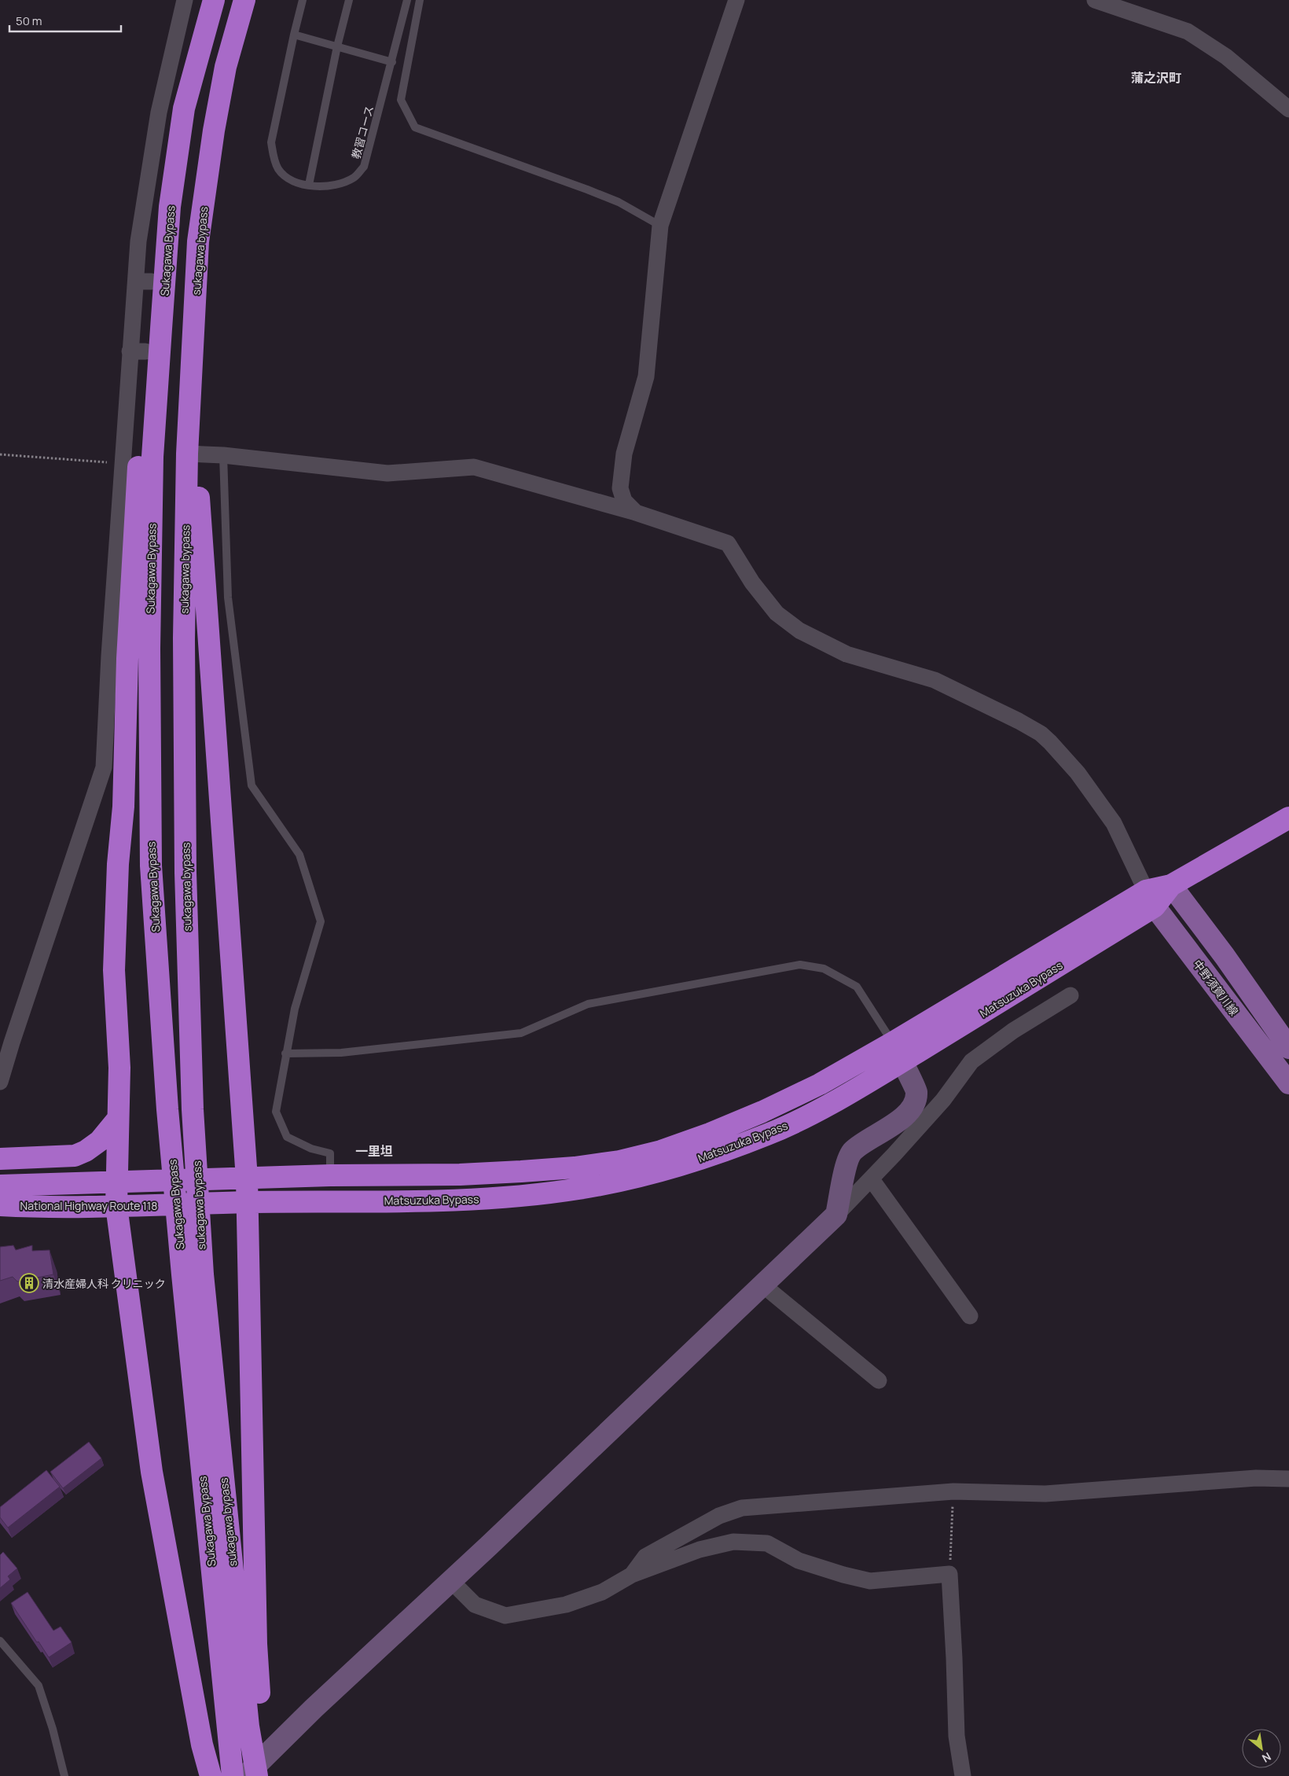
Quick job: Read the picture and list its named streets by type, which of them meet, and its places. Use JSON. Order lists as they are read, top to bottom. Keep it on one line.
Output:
{"streets":{"highway":["Sukagawa Bypass","sukagawa bypass","Matsuzuka Bypass","National Highway Route 118"],"main road":["中野須賀川線"],"lane":["教習コース"]},"crossings":[["Sukagawa Bypass","sukagawa bypass"],["中野須賀川線","Matsuzuka Bypass"],["Matsuzuka Bypass","National Highway Route 118"]],"districts":["蒲之沢町","一里坦"],"places":{"building":["清水産婦人科 クリニック"]},"scale_bar":"50 m","north":"bottom right"}
